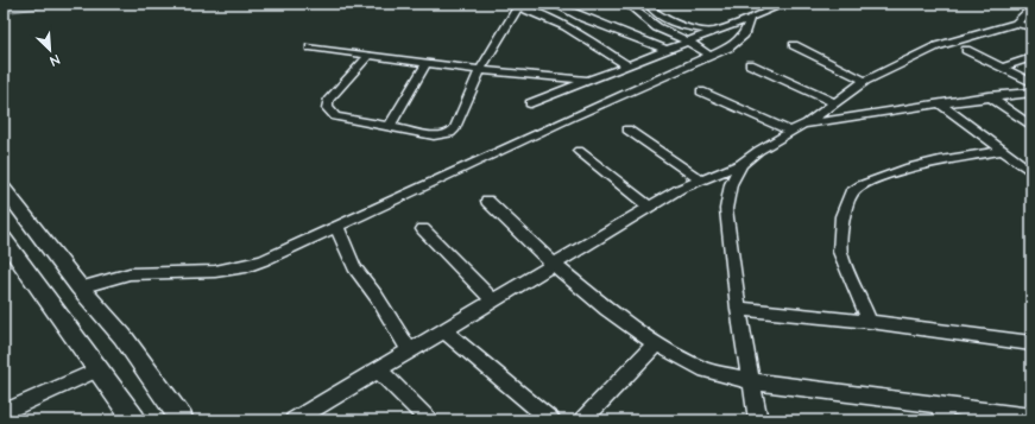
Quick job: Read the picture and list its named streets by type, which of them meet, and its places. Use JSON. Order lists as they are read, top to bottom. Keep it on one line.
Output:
{"north":"bottom right"}
